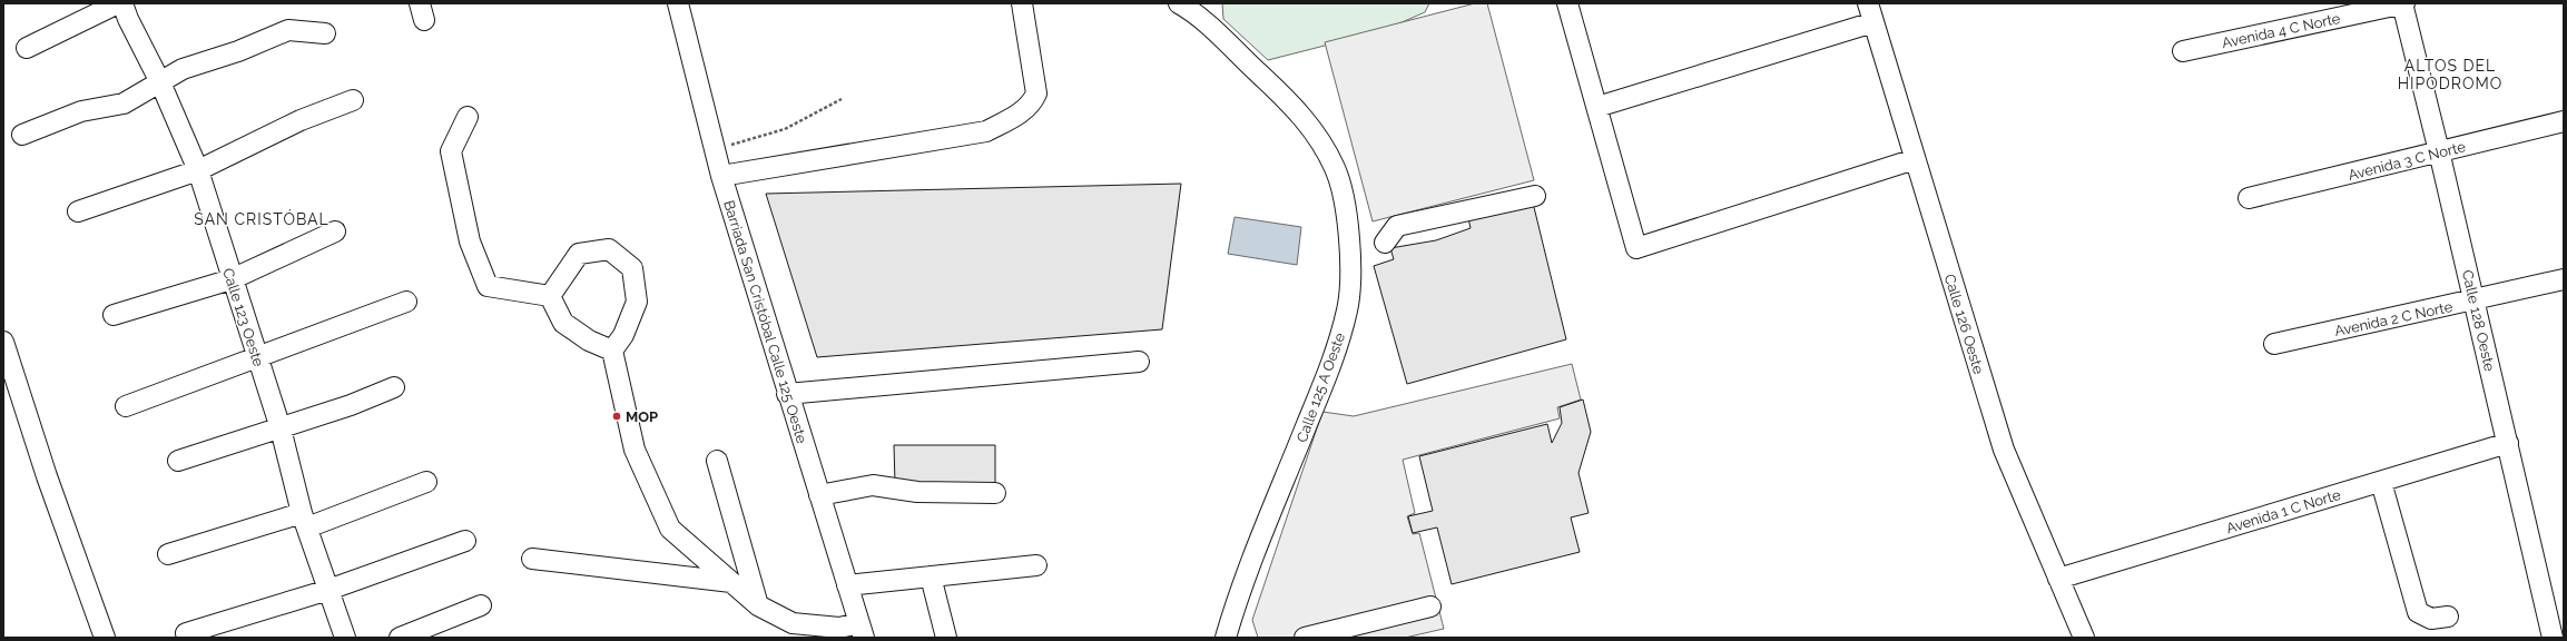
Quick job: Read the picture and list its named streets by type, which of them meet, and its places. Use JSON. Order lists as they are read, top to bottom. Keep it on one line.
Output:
{"streets":{"street":["Avenida 4 C Norte","Avenida 3 C Norte","Calle 123 Oeste","Avenida 2 C Norte","Calle 128 Oeste","Barriada San Cristóbal Calle 125 Oeste","Calle 126 Oeste","Calle 125 A Oeste","Avenida 1 C Norte"]},"crossings":[["Avenida 4 C Norte","Calle 128 Oeste"],["Avenida 3 C Norte","Calle 128 Oeste"],["Avenida 2 C Norte","Calle 128 Oeste"],["Calle 128 Oeste","Avenida 1 C Norte"],["Calle 126 Oeste","Avenida 1 C Norte"]],"districts":["ALTOS DEL HIPODROMO","SAN CRISTÓBAL"],"places":["MOP"]}
